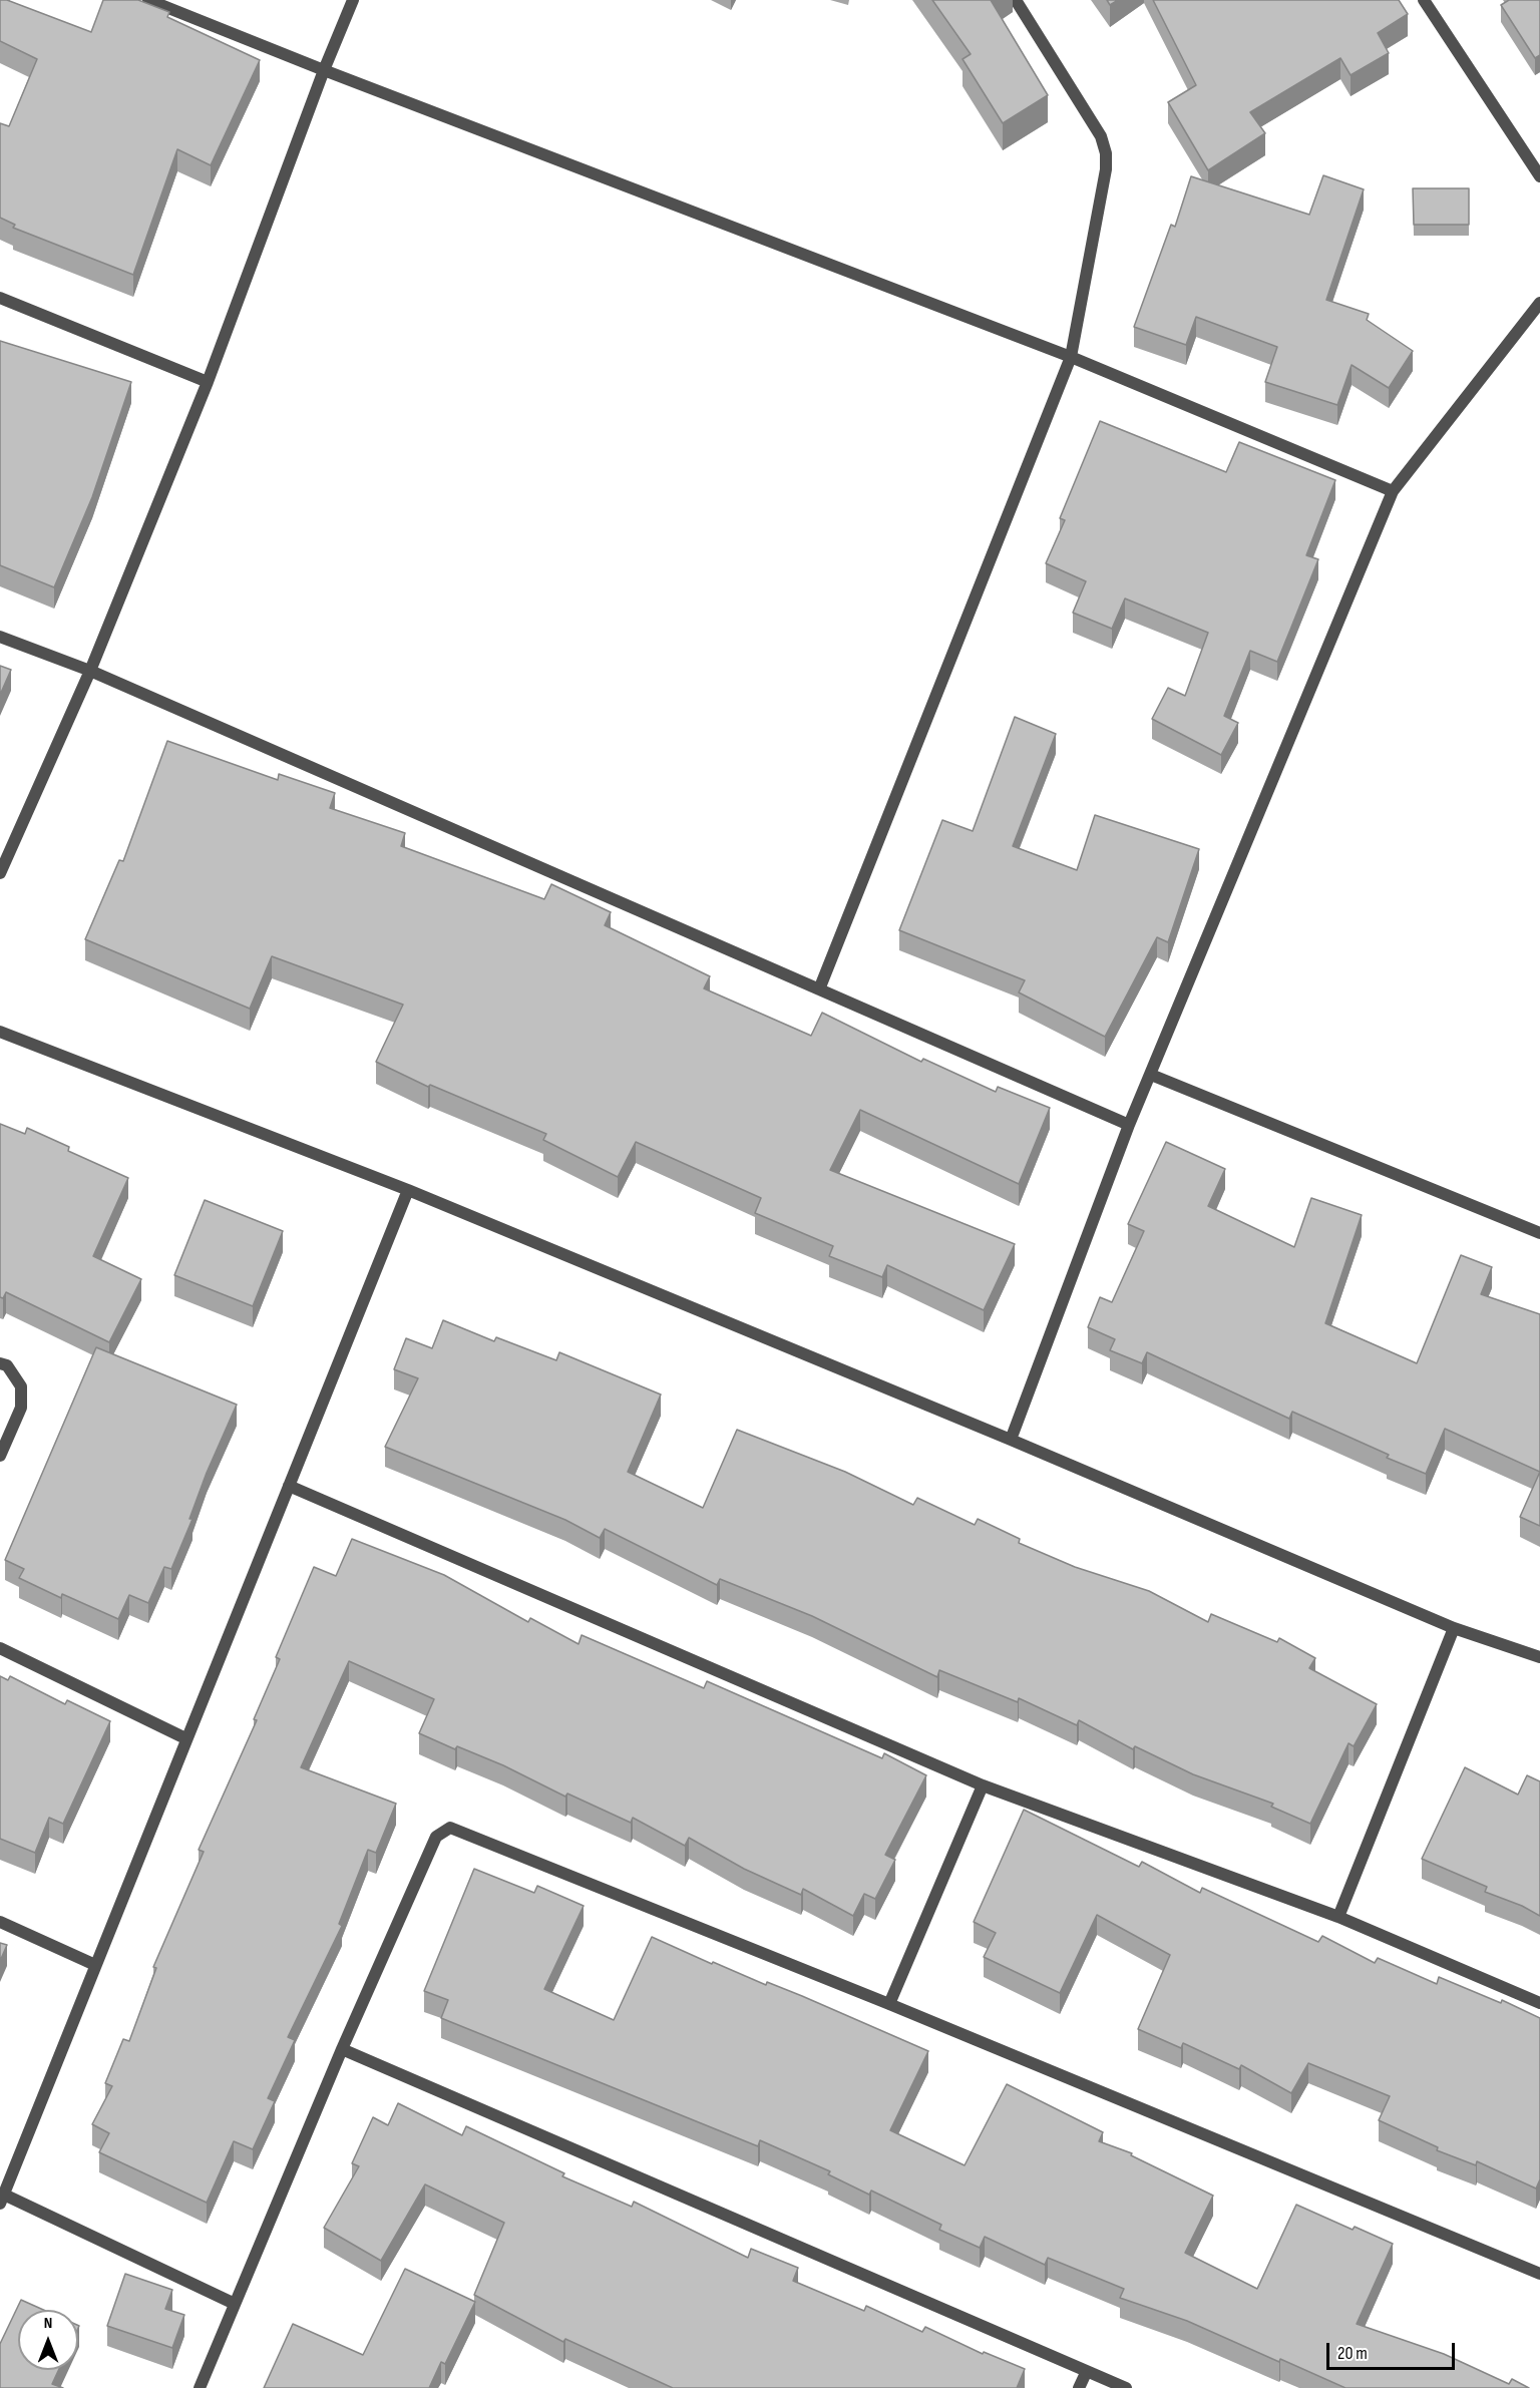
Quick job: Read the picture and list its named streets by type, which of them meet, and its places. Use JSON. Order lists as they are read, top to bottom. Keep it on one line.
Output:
{"scale_bar":"20 m","north":"top"}
